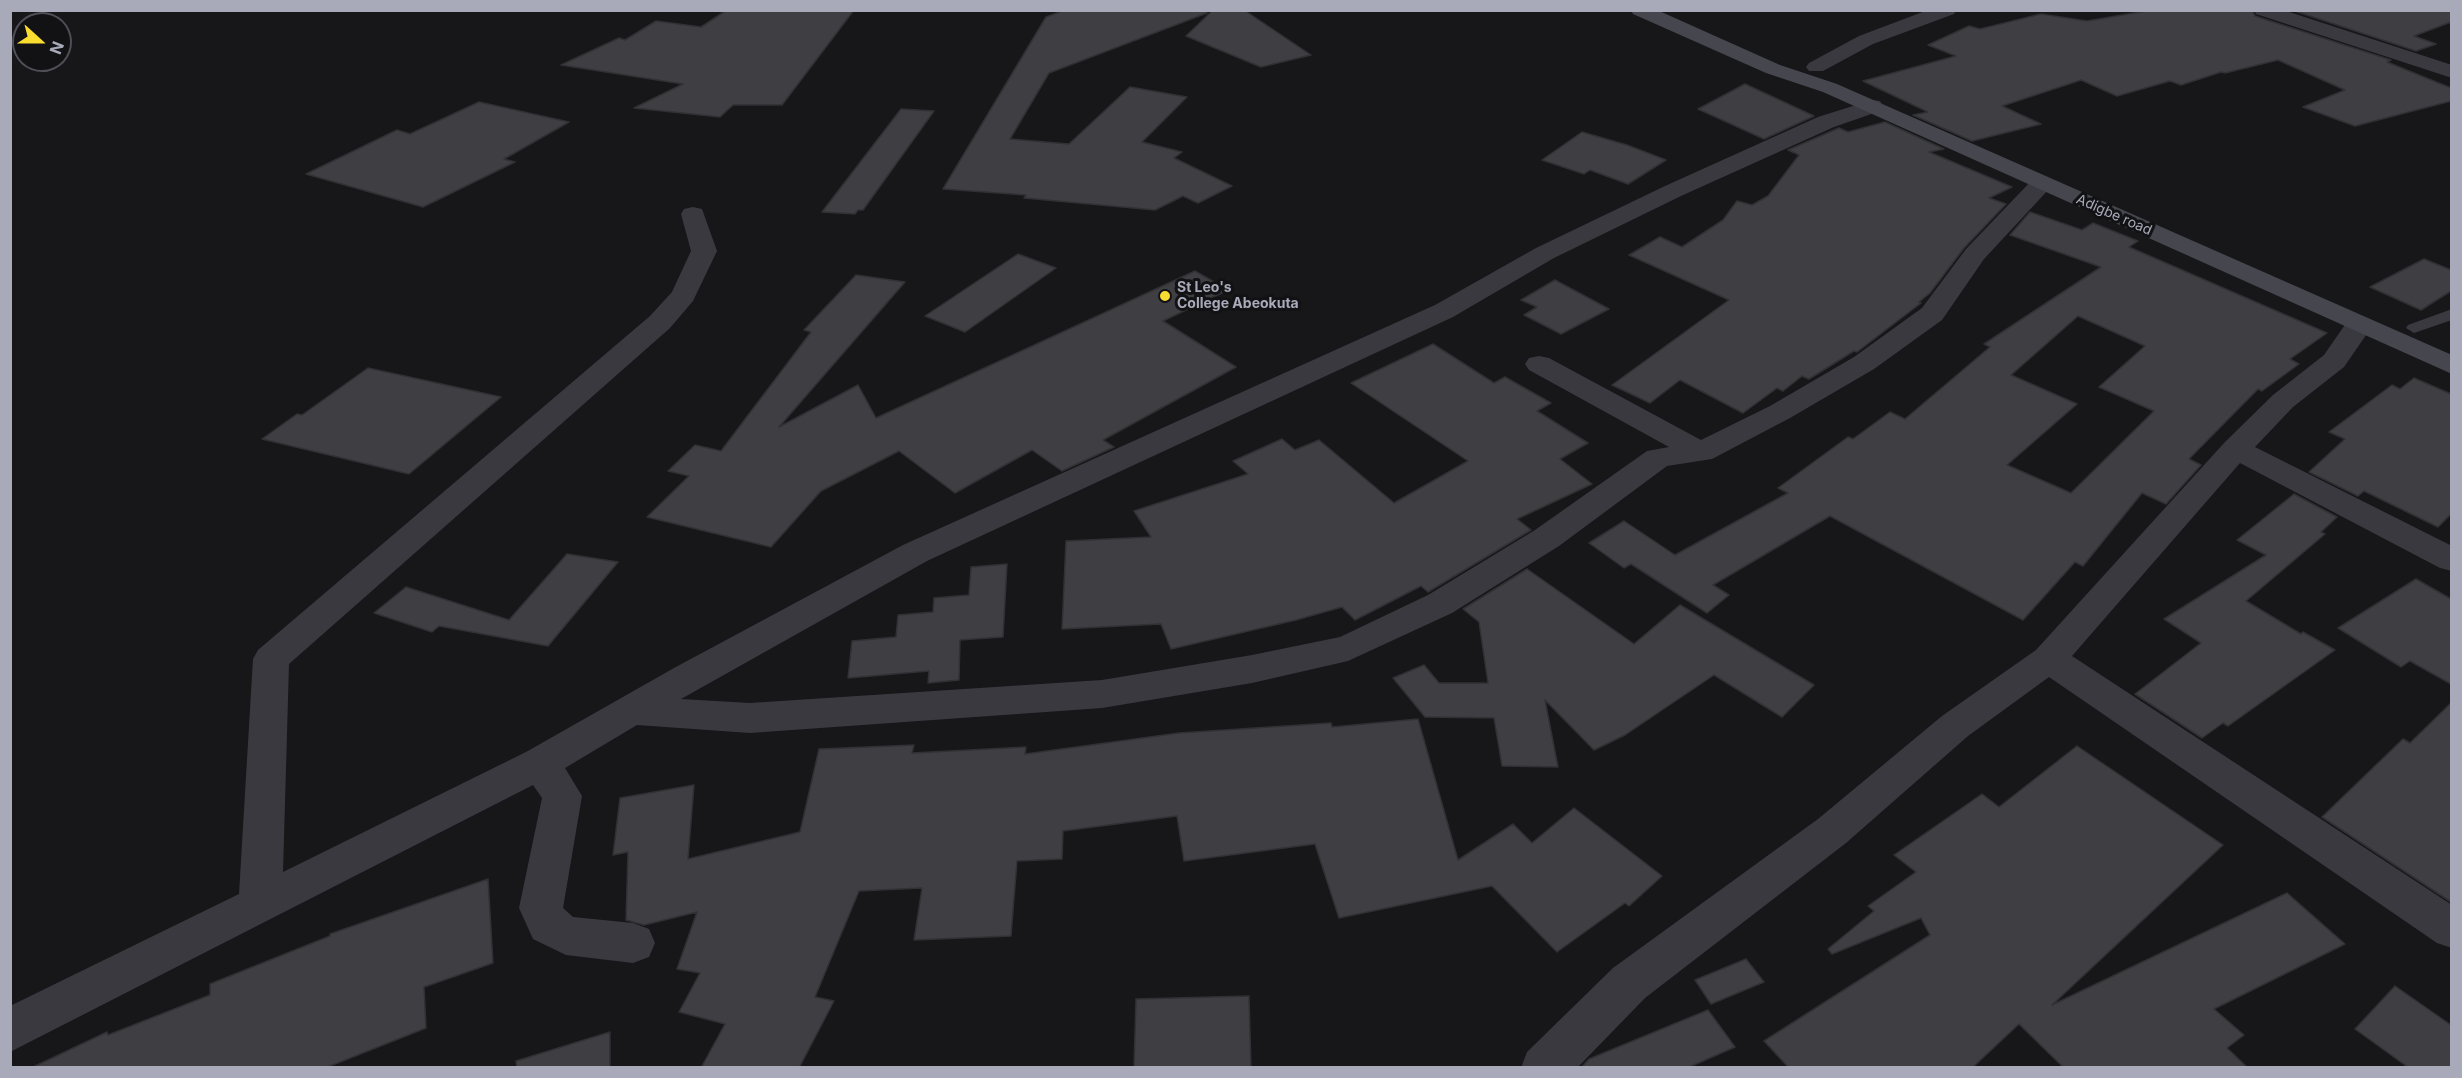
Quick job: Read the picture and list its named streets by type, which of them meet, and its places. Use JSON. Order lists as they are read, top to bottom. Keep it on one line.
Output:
{"streets":{"main road":["Adigbe road"]},"places":["St Leo's College Abeokuta"],"north":"right"}
